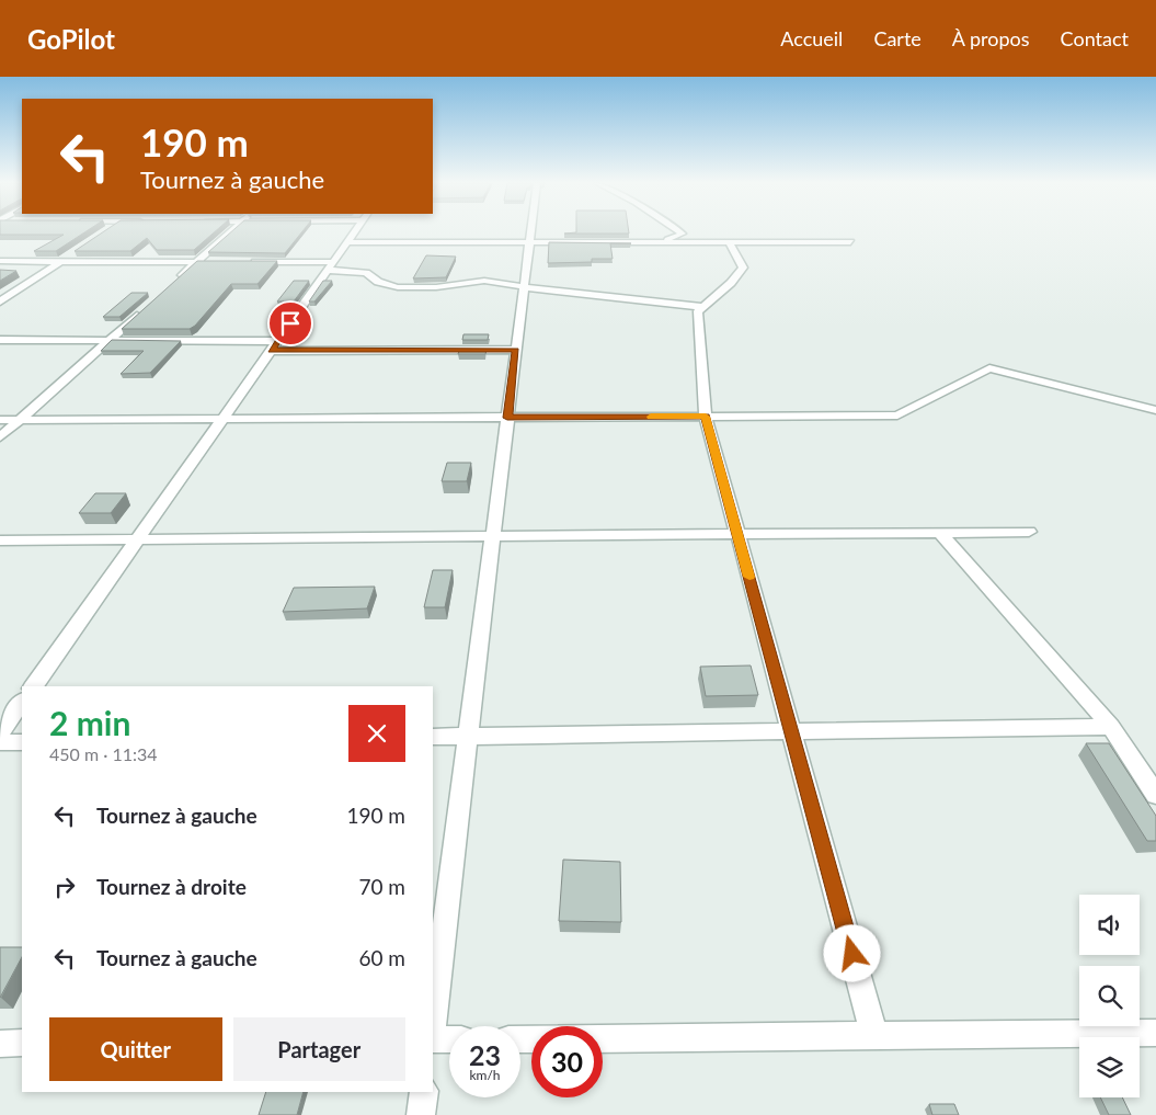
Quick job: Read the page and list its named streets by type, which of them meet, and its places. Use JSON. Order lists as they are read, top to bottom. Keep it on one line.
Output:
{"page":{"header":"GoPilot","nav":["Accueil","Carte","À propos","Contact"],"turn":["190 m","Tournez à gauche"],"heading":["2 min","450 m · 11:34"],"list":[{"name":"Tournez à gauche","value":"190 m"},{"name":"Tournez à droite","value":"70 m"},{"name":"Tournez à gauche","value":"60 m"}],"buttons":["Quitter","Partager"],"speed":"23 km/h","limit":"30"}}
